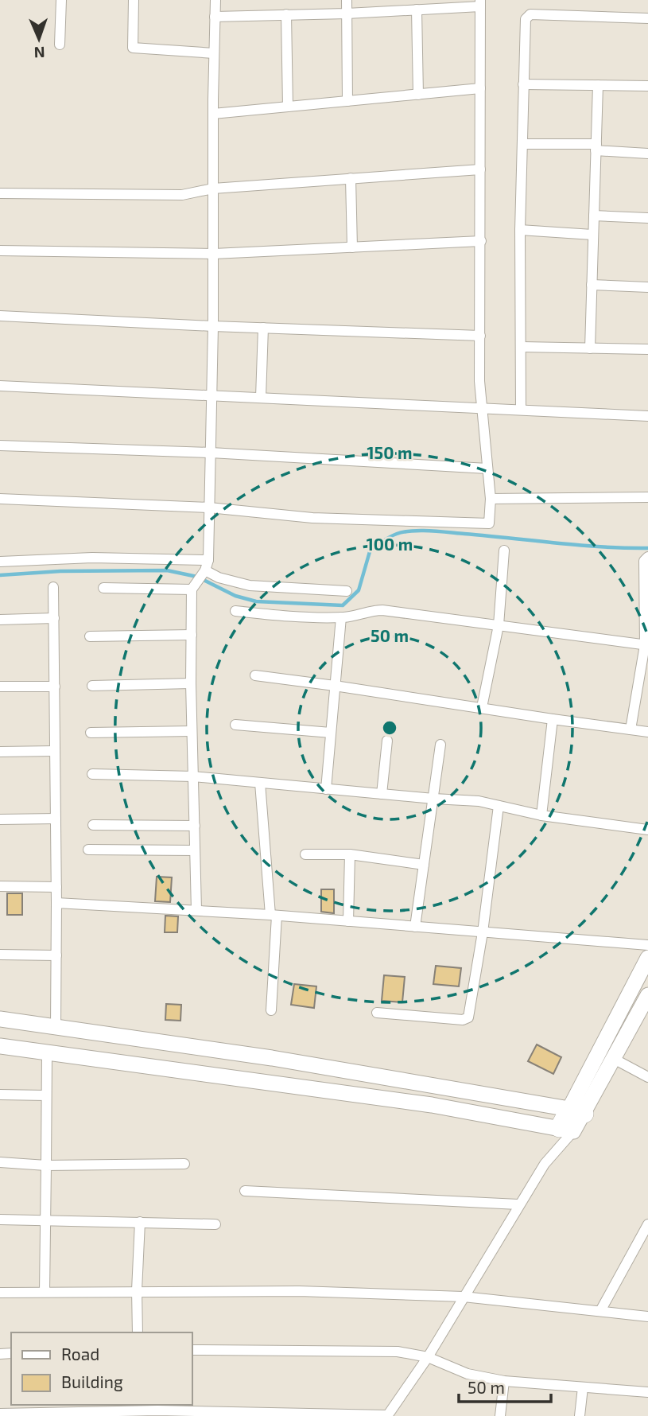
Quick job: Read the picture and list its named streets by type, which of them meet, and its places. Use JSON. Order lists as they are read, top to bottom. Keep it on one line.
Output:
{"legend":["Road","Building"],"scale_bar":"50 m","north":"bottom","rings":["150 m","100 m","50 m"]}
